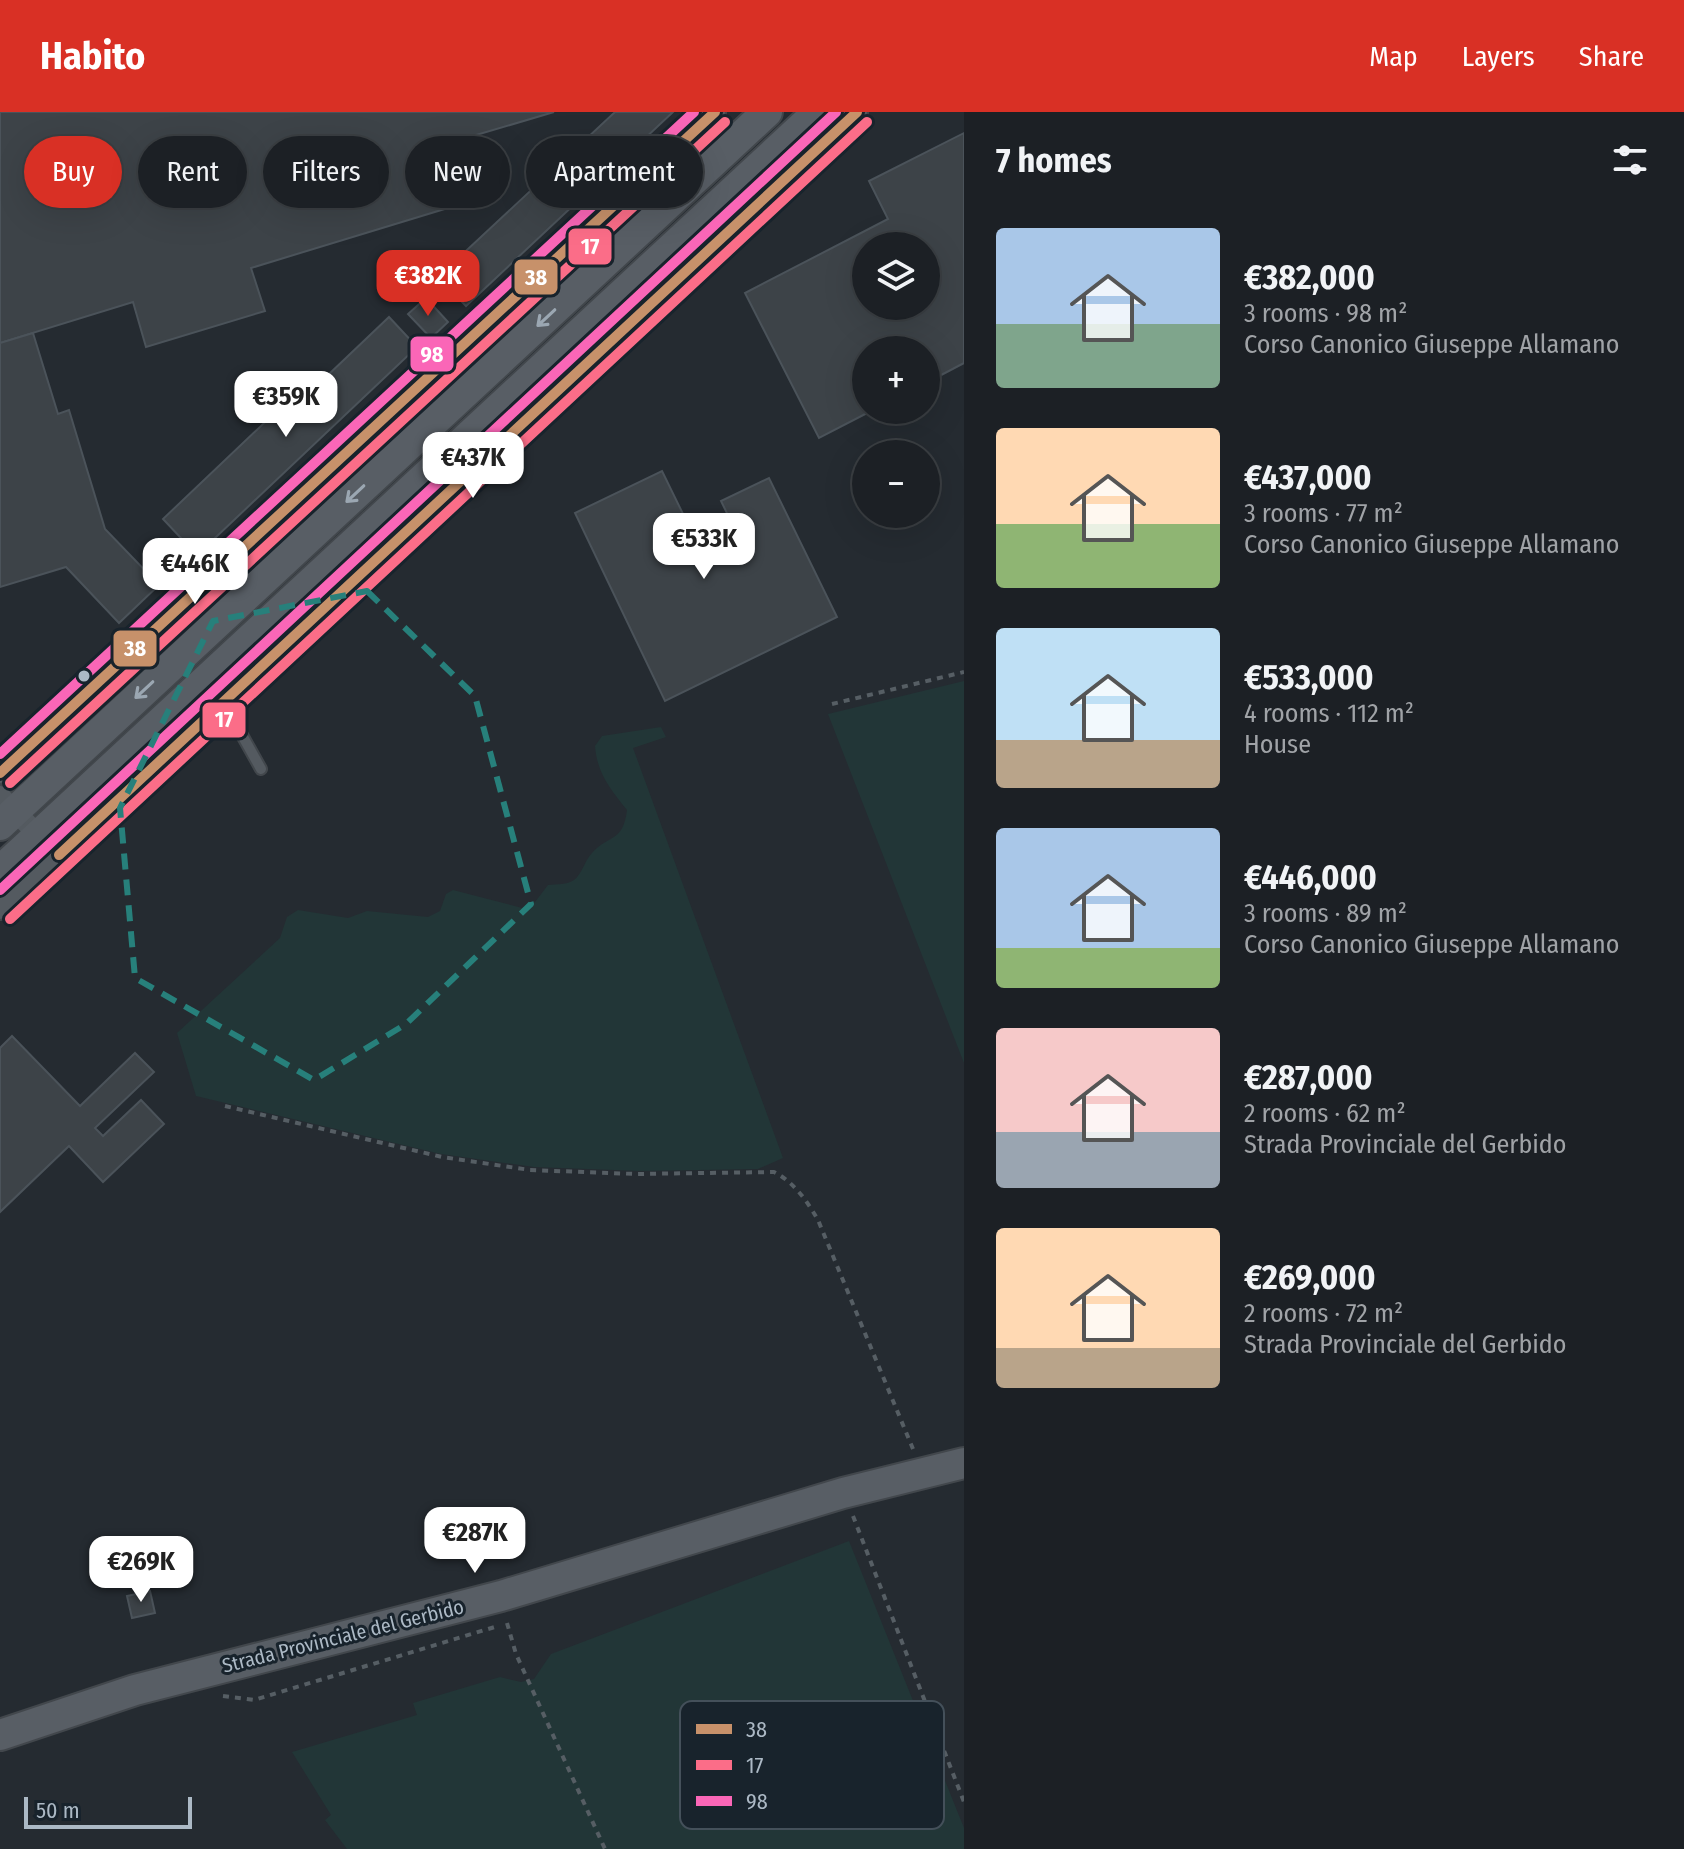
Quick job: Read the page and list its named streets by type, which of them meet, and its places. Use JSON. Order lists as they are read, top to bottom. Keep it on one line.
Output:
{"streets":{"main road":["Strada Provinciale del Gerbido"]},"lines":["transit line 38","transit line 98","transit line 17"],"legend":["38","17","98"],"scale_bar":"50 m","page":{"header":"Habito","nav":["Map","Layers","Share"],"heading":"7 homes","chip":["Buy","Rent","Filters","New","Apartment"],"list":[{"name":"€382,000","note":"3 rooms · 98 m² · Corso Canonico Giuseppe Allamano"},{"name":"€437,000","note":"3 rooms · 77 m² · Corso Canonico Giuseppe Allamano"},{"name":"€533,000","note":"4 rooms · 112 m² · House"},{"name":"€446,000","note":"3 rooms · 89 m² · Corso Canonico Giuseppe Allamano"},{"name":"€287,000","note":"2 rooms · 62 m² · Strada Provinciale del Gerbido"},{"name":"€269,000","note":"2 rooms · 72 m² · Strada Provinciale del Gerbido"}],"map_buttons":["+","−"],"price":["€382K","€359K","€437K","€533K","€446K","€287K","€269K"],"scale":"50 m"}}
